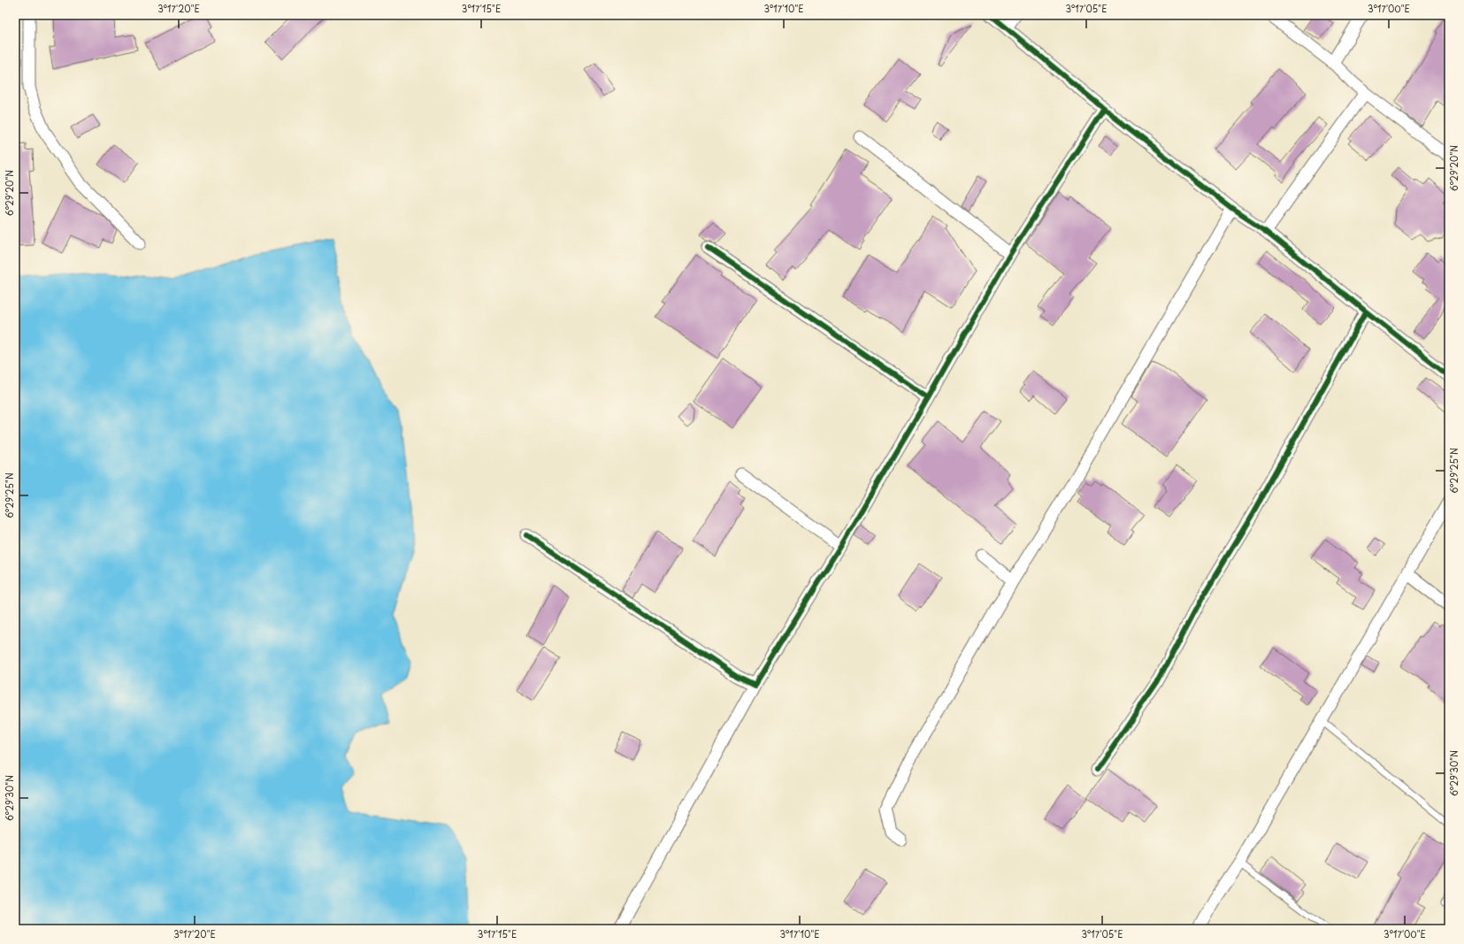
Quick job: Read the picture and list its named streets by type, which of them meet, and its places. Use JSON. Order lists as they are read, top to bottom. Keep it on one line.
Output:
{"coordinates":["3°17'20\"E","3°17'15\"E","3°17'10\"E","3°17'05\"E","3°17'00\"E","6°29'20\"N","6°29'25\"N","6°29'30\"N"]}
